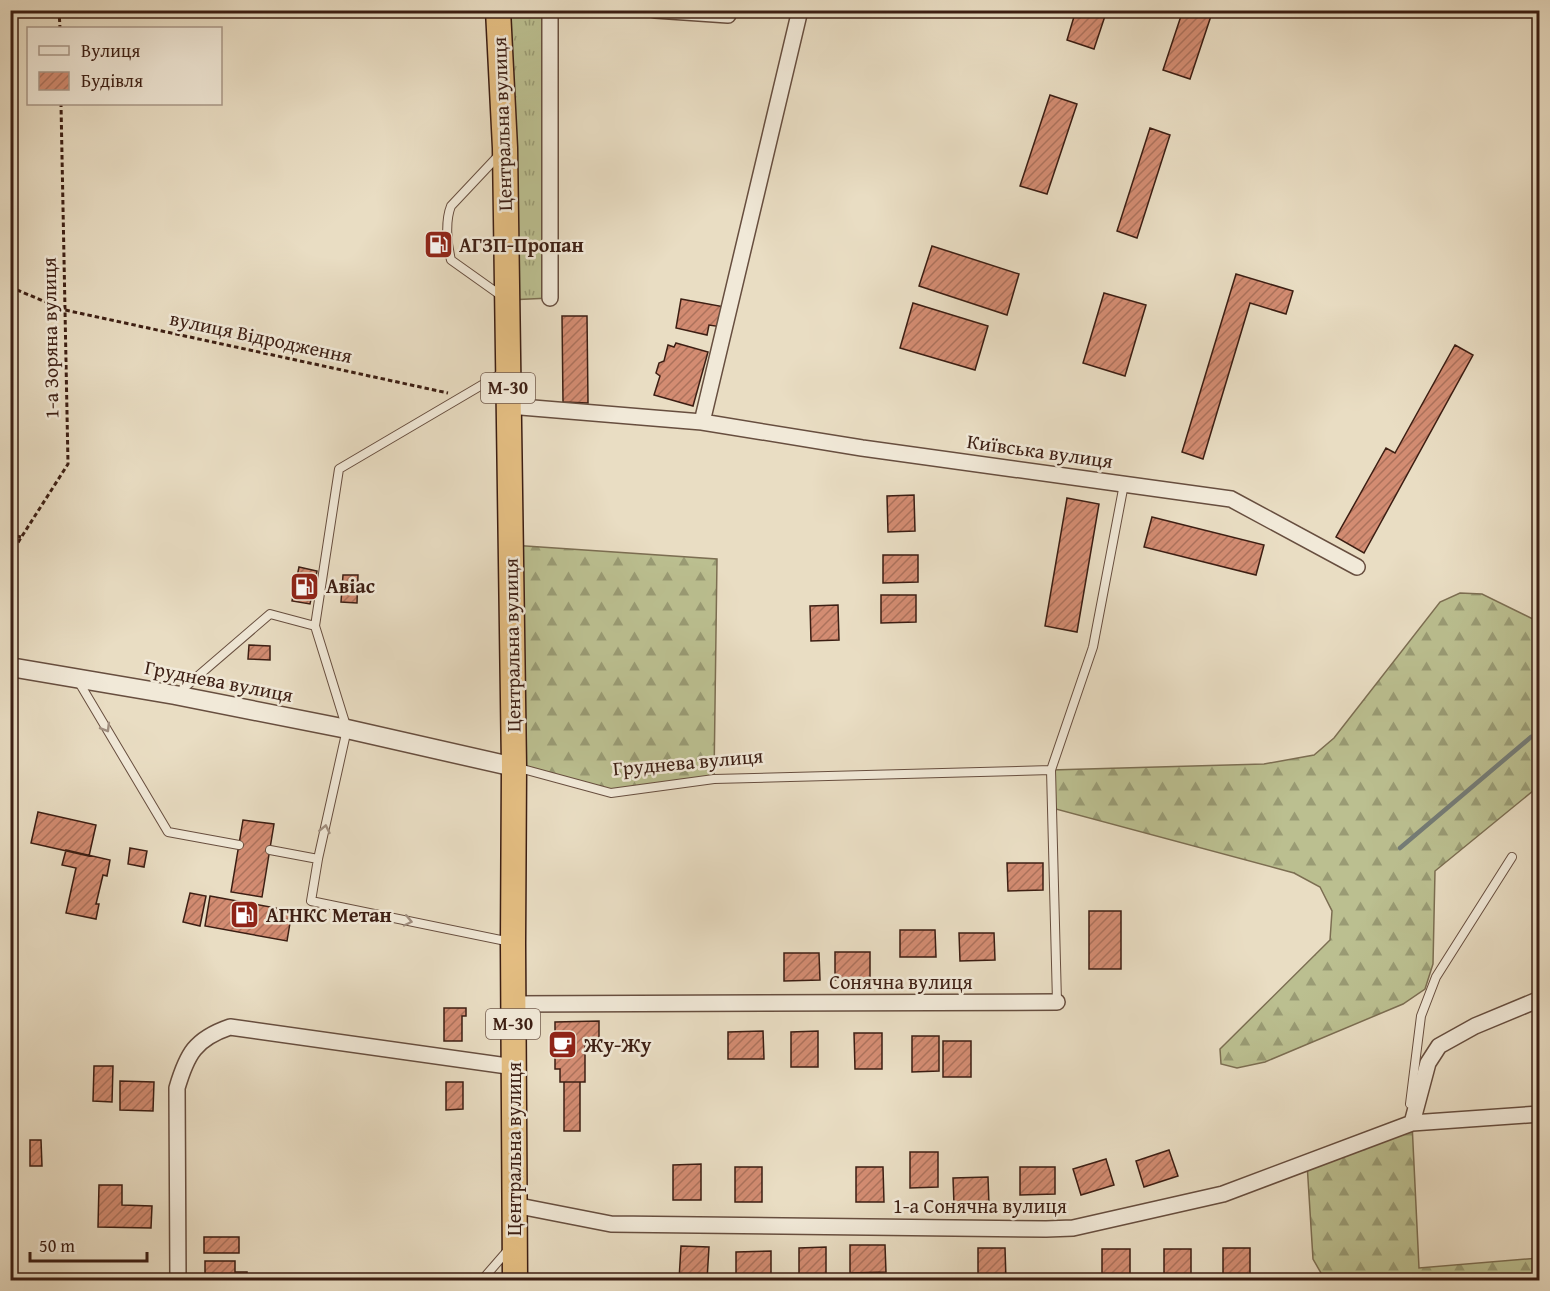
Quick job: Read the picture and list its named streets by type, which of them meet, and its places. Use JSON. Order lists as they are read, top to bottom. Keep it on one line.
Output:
{"streets":{"highway":["Центральна вулиця","М-30"],"street":["Київська вулиця","Груднева вулиця","Сонячна вулиця","1-а Сонячна вулиця"],"path":["вулиця Відродження","1-а Зоряна вулиця"]},"crossings":[["Центральна вулиця","Київська вулиця"],["Центральна вулиця","Груднева вулиця"],["Центральна вулиця","Сонячна вулиця"],["Центральна вулиця","1-а Сонячна вулиця"],["вулиця Відродження","1-а Зоряна вулиця"],["Груднева вулиця","Сонячна вулиця"]],"places":{"fuel station":["АГЗП-Пропан","Авіас","АГНКС Метан"],"cafe":["Жу-Жу"]},"legend":["Вулиця","Будівля"],"scale_bar":"50 m"}
